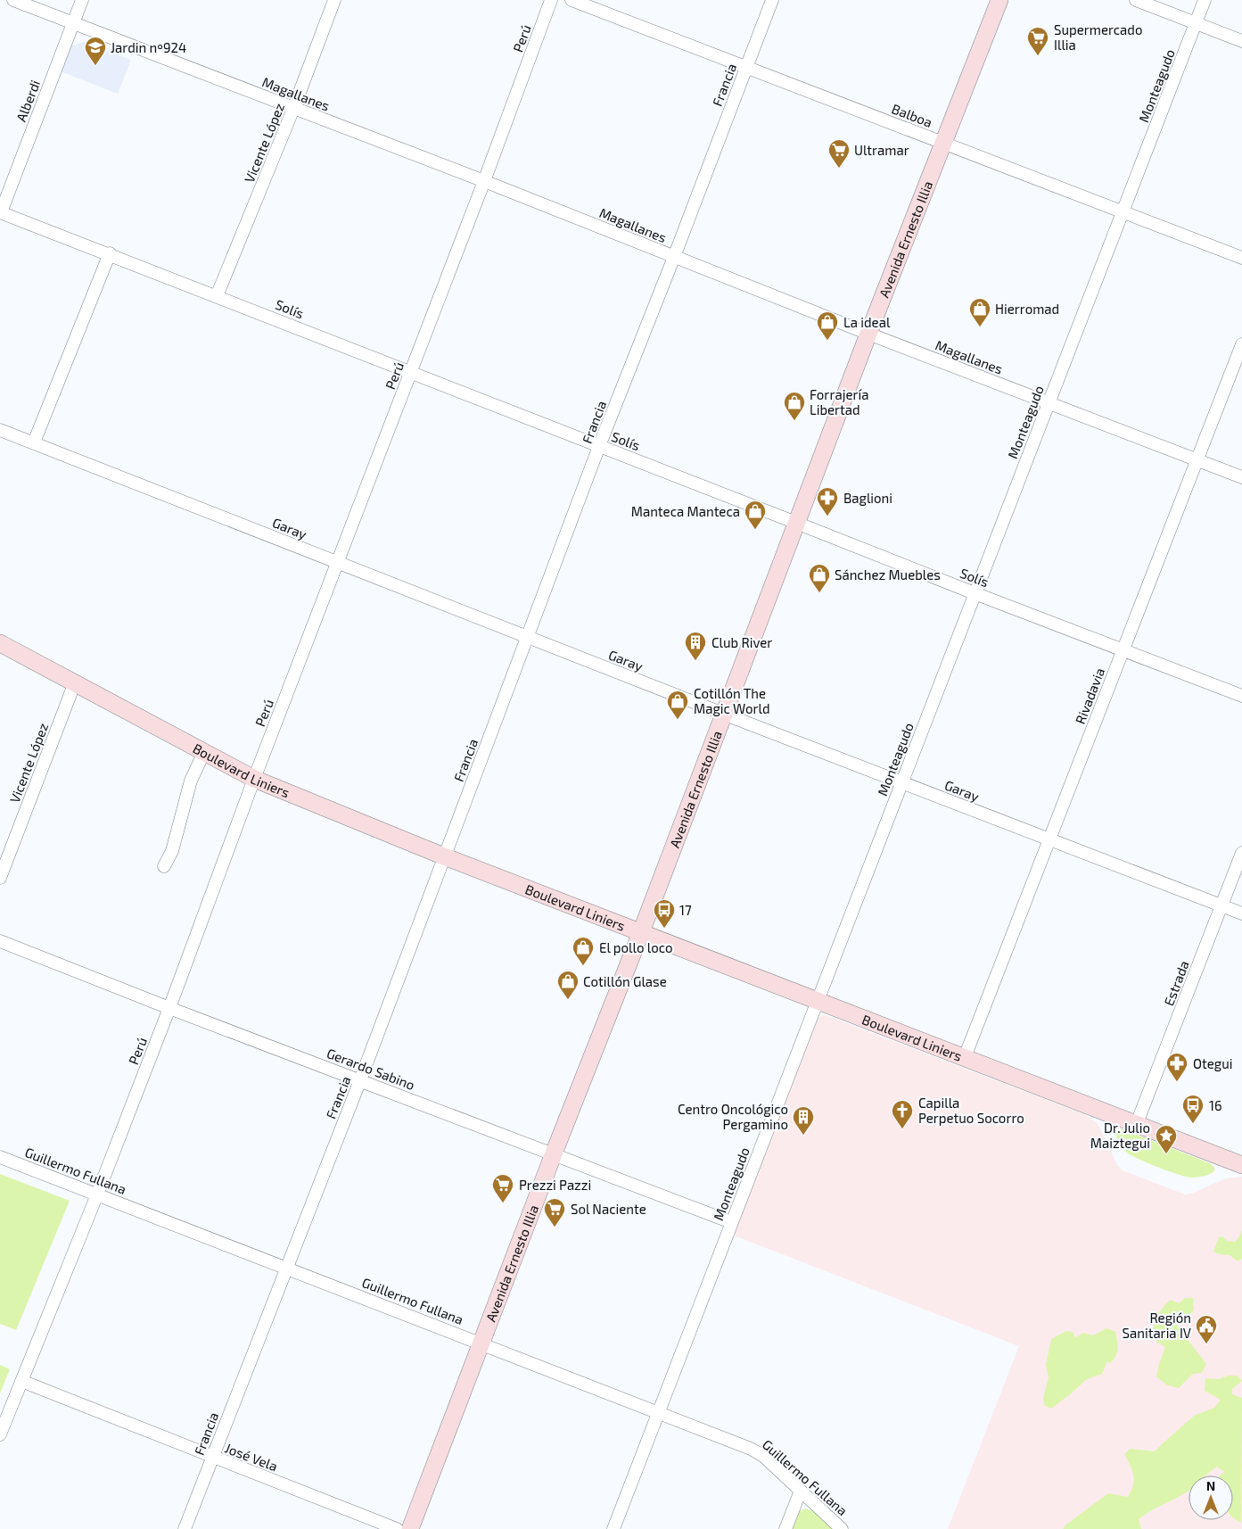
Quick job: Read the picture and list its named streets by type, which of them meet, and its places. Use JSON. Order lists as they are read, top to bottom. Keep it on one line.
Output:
{"streets":{"main road":["Avenida Ernesto Illia","Boulevard Liniers"],"street":["Perú","Francia","Monteagudo","Magallanes","Alberdi","Balboa","Vicente López","Solís","Garay","Rivadavia","Estrada","Gerardo Sabino","Guillermo Fullana","José Vela"]},"crossings":[["Perú","Magallanes"],["Perú","Solís"],["Perú","Garay"],["Perú","Boulevard Liniers"],["Perú","Gerardo Sabino"],["Perú","Guillermo Fullana"],["Perú","José Vela"],["Francia","Magallanes"],["Francia","Balboa"],["Francia","Solís"],["Francia","Garay"],["Francia","Boulevard Liniers"],["Francia","Gerardo Sabino"],["Francia","Guillermo Fullana"],["Francia","José Vela"],["Monteagudo","Magallanes"],["Monteagudo","Balboa"],["Monteagudo","Solís"],["Monteagudo","Garay"],["Monteagudo","Boulevard Liniers"],["Monteagudo","Gerardo Sabino"],["Monteagudo","Guillermo Fullana"],["Magallanes","Alberdi"],["Magallanes","Vicente López"],["Magallanes","Avenida Ernesto Illia"],["Magallanes","Rivadavia"],["Alberdi","Solís"],["Balboa","Avenida Ernesto Illia"],["Vicente López","Solís"],["Vicente López","Boulevard Liniers"],["Avenida Ernesto Illia","Solís"],["Avenida Ernesto Illia","Garay"],["Avenida Ernesto Illia","Boulevard Liniers"],["Avenida Ernesto Illia","Gerardo Sabino"],["Avenida Ernesto Illia","Guillermo Fullana"],["Solís","Rivadavia"],["Garay","Rivadavia"],["Garay","Estrada"],["Rivadavia","Boulevard Liniers"],["Boulevard Liniers","Estrada"]],"places":{"supermarket":["Supermercado Illia","Ultramar","Prezzi Pazzi","Sol Naciente"],"school or university":["Jardin nº924"],"shop":["Hierromad","La ideal","Forrajería Libertad","Manteca Manteca","Sánchez Muebles","Cotillón The Magic World","El pollo loco","Cotillón Glase"],"pharmacy":["Baglioni","Otegui"],"building":["Club River","Centro Oncológico Pergamino"],"bus stop":["17","16"],"church":["Capilla Perpetuo Socorro"],"place":["Dr. Julio Maiztegui"],"public building":["Región Sanitaria IV"]},"north":"top"}
